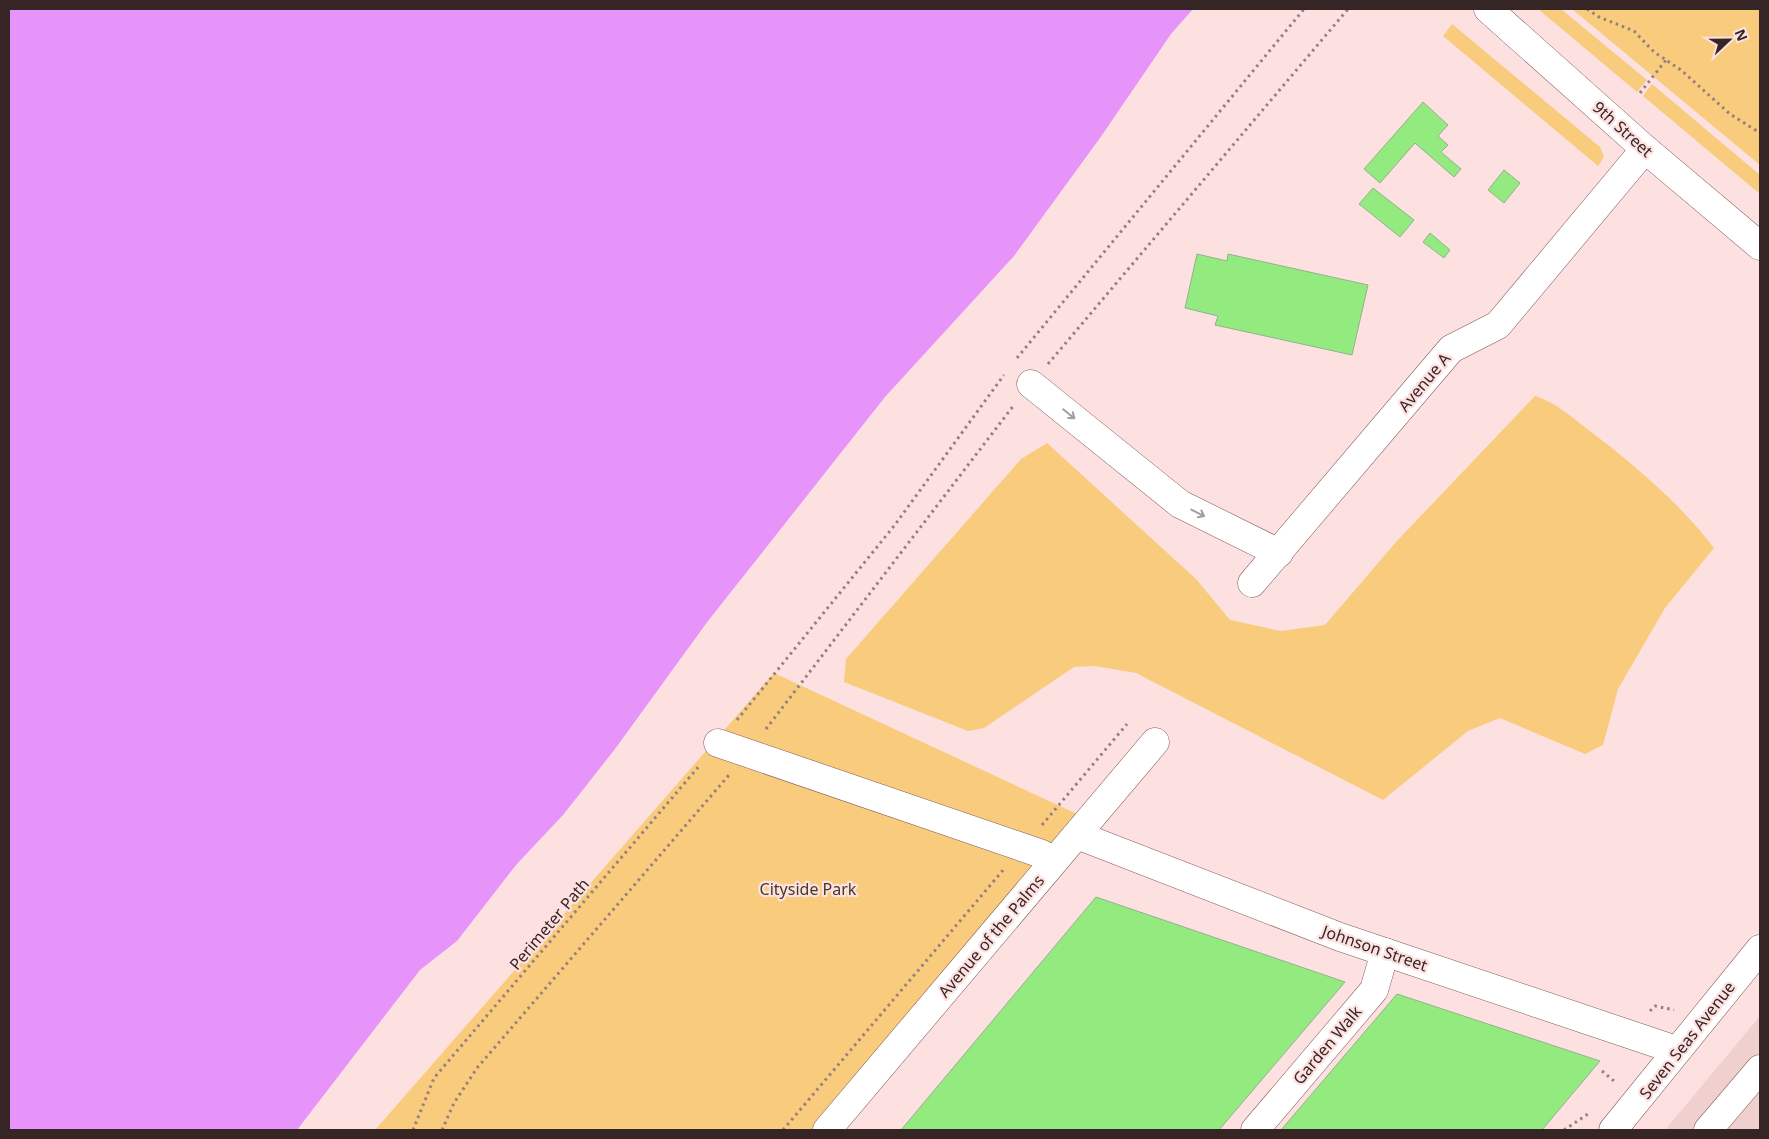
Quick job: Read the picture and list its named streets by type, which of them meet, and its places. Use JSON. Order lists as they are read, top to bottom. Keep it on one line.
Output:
{"streets":{"street":["9th Street","Avenue A","Avenue of the Palms","Johnson Street","Seven Seas Avenue","Garden Walk"],"path":["Perimeter Path"]},"crossings":[["9th Street","Avenue A"],["Avenue of the Palms","Johnson Street"],["Johnson Street","Seven Seas Avenue"],["Johnson Street","Garden Walk"]],"parks":["Cityside Park"],"north":"right"}
